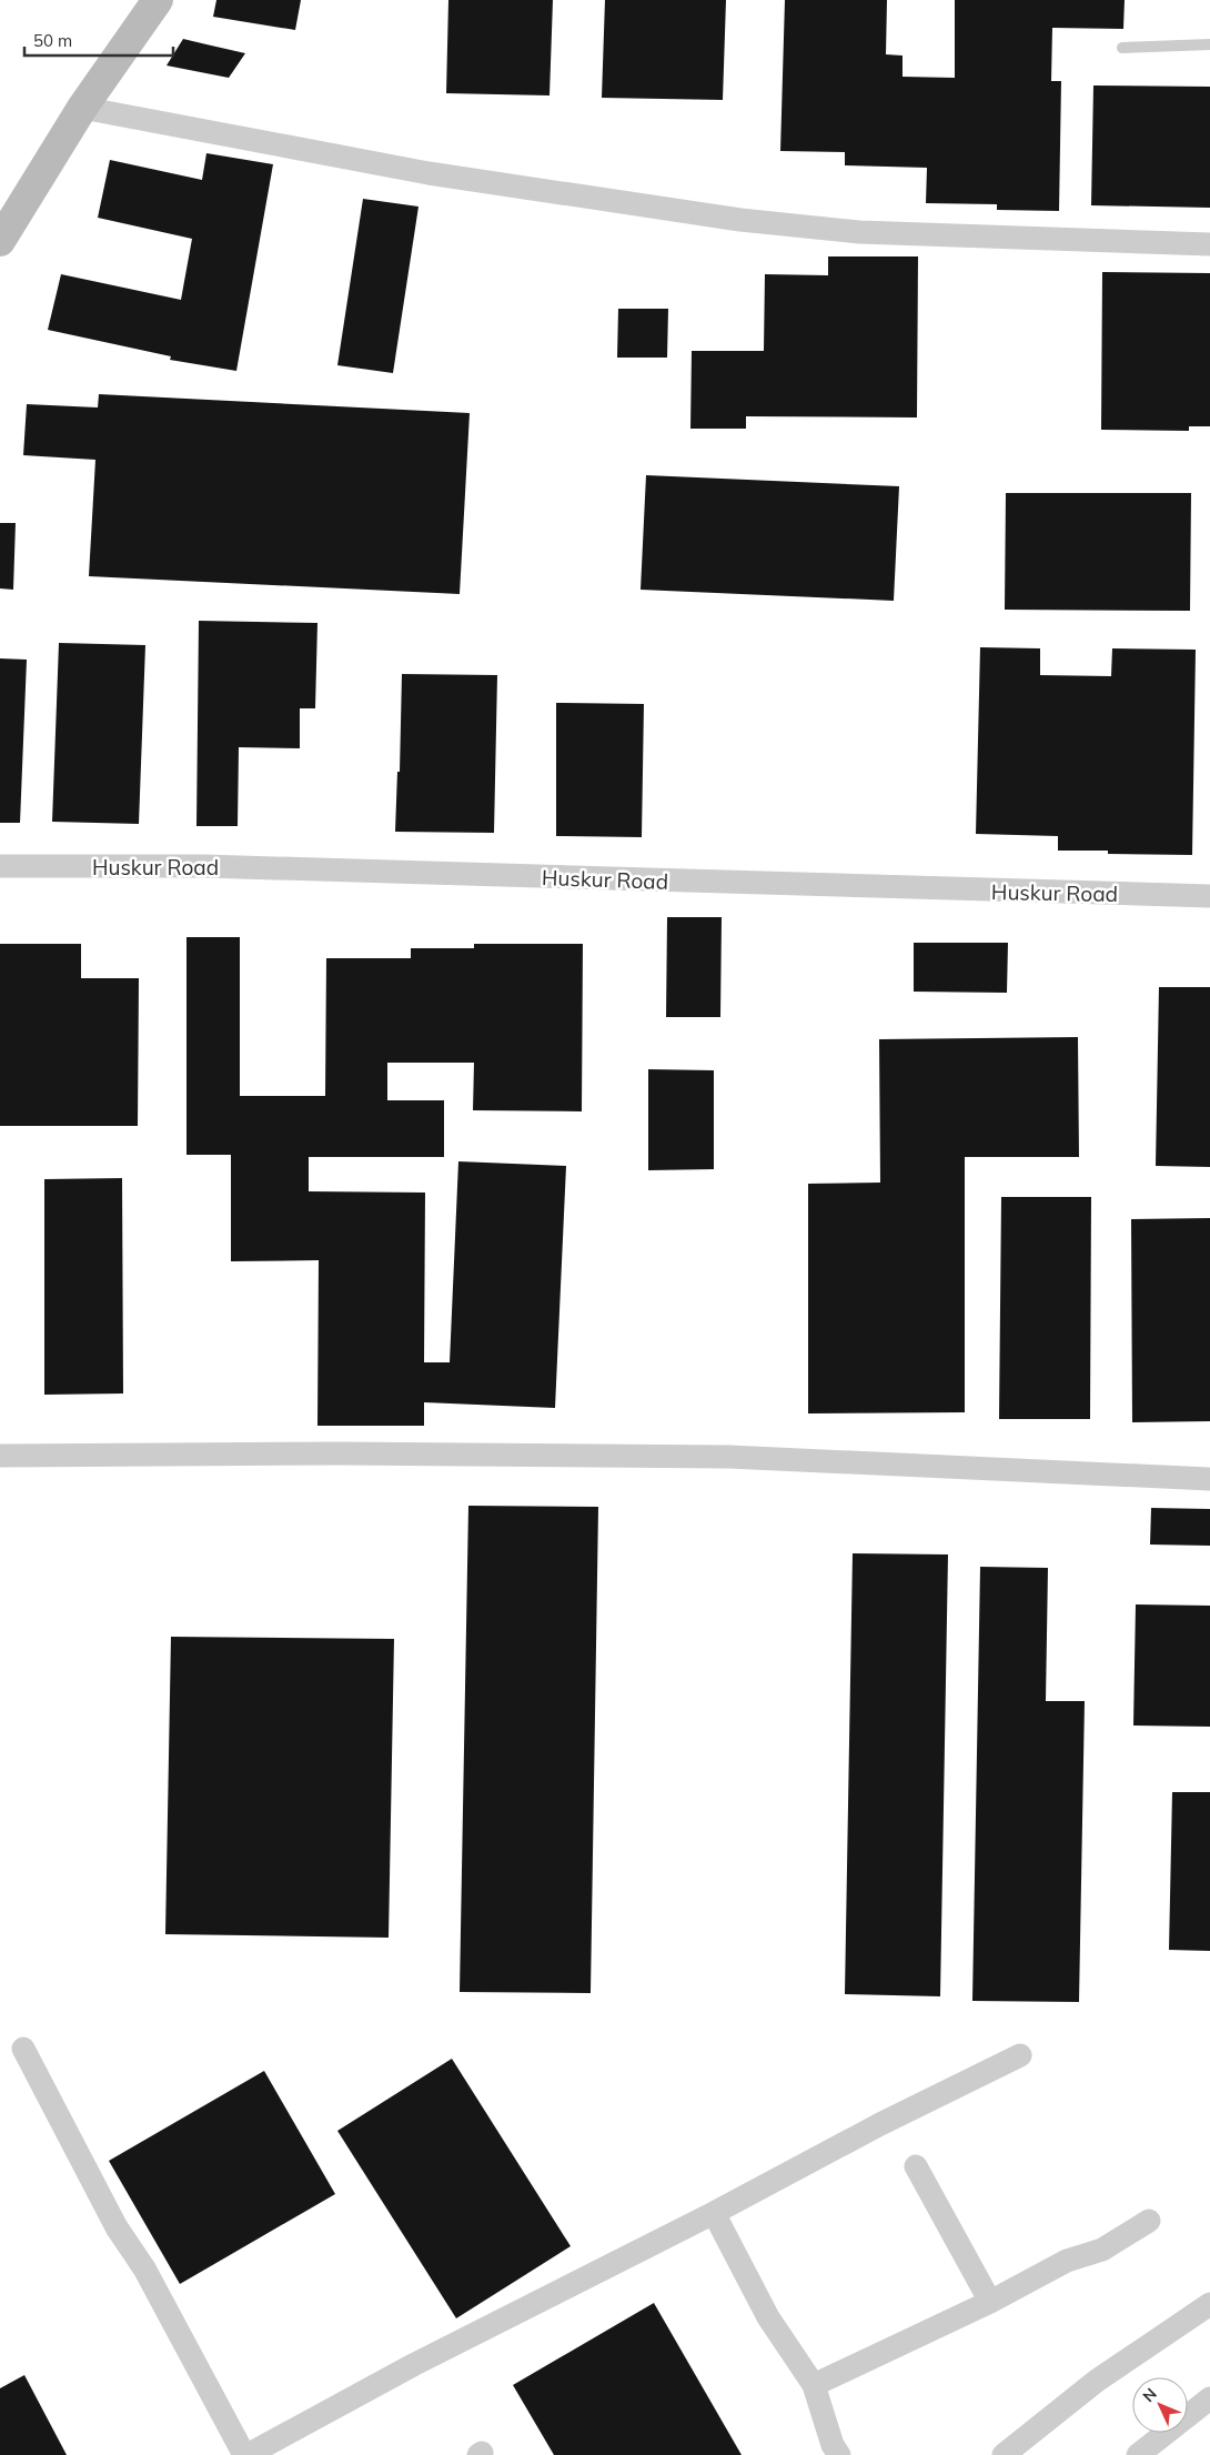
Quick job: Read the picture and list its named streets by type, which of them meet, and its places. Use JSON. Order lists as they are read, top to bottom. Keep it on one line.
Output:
{"streets":{"street":["Huskur Road"]},"scale_bar":"50 m","north":"top left"}
